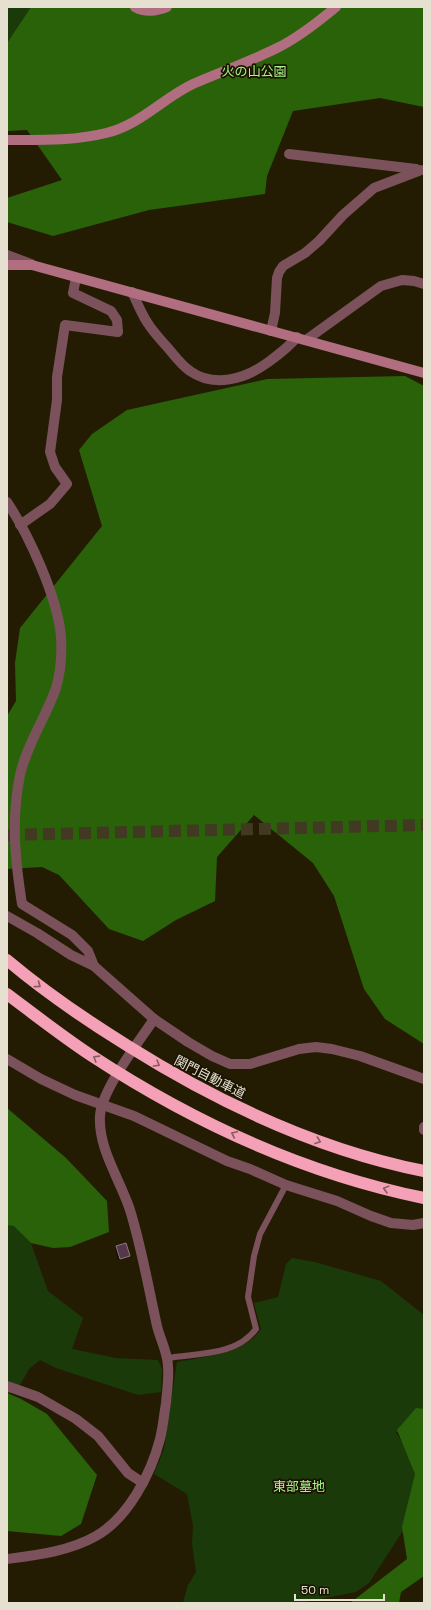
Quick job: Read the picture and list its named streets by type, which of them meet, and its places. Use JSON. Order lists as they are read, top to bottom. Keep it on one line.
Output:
{"streets":{"highway":["関門自動車道"]},"parks":["火の山公園","東部墓地"],"scale_bar":"50 m"}
